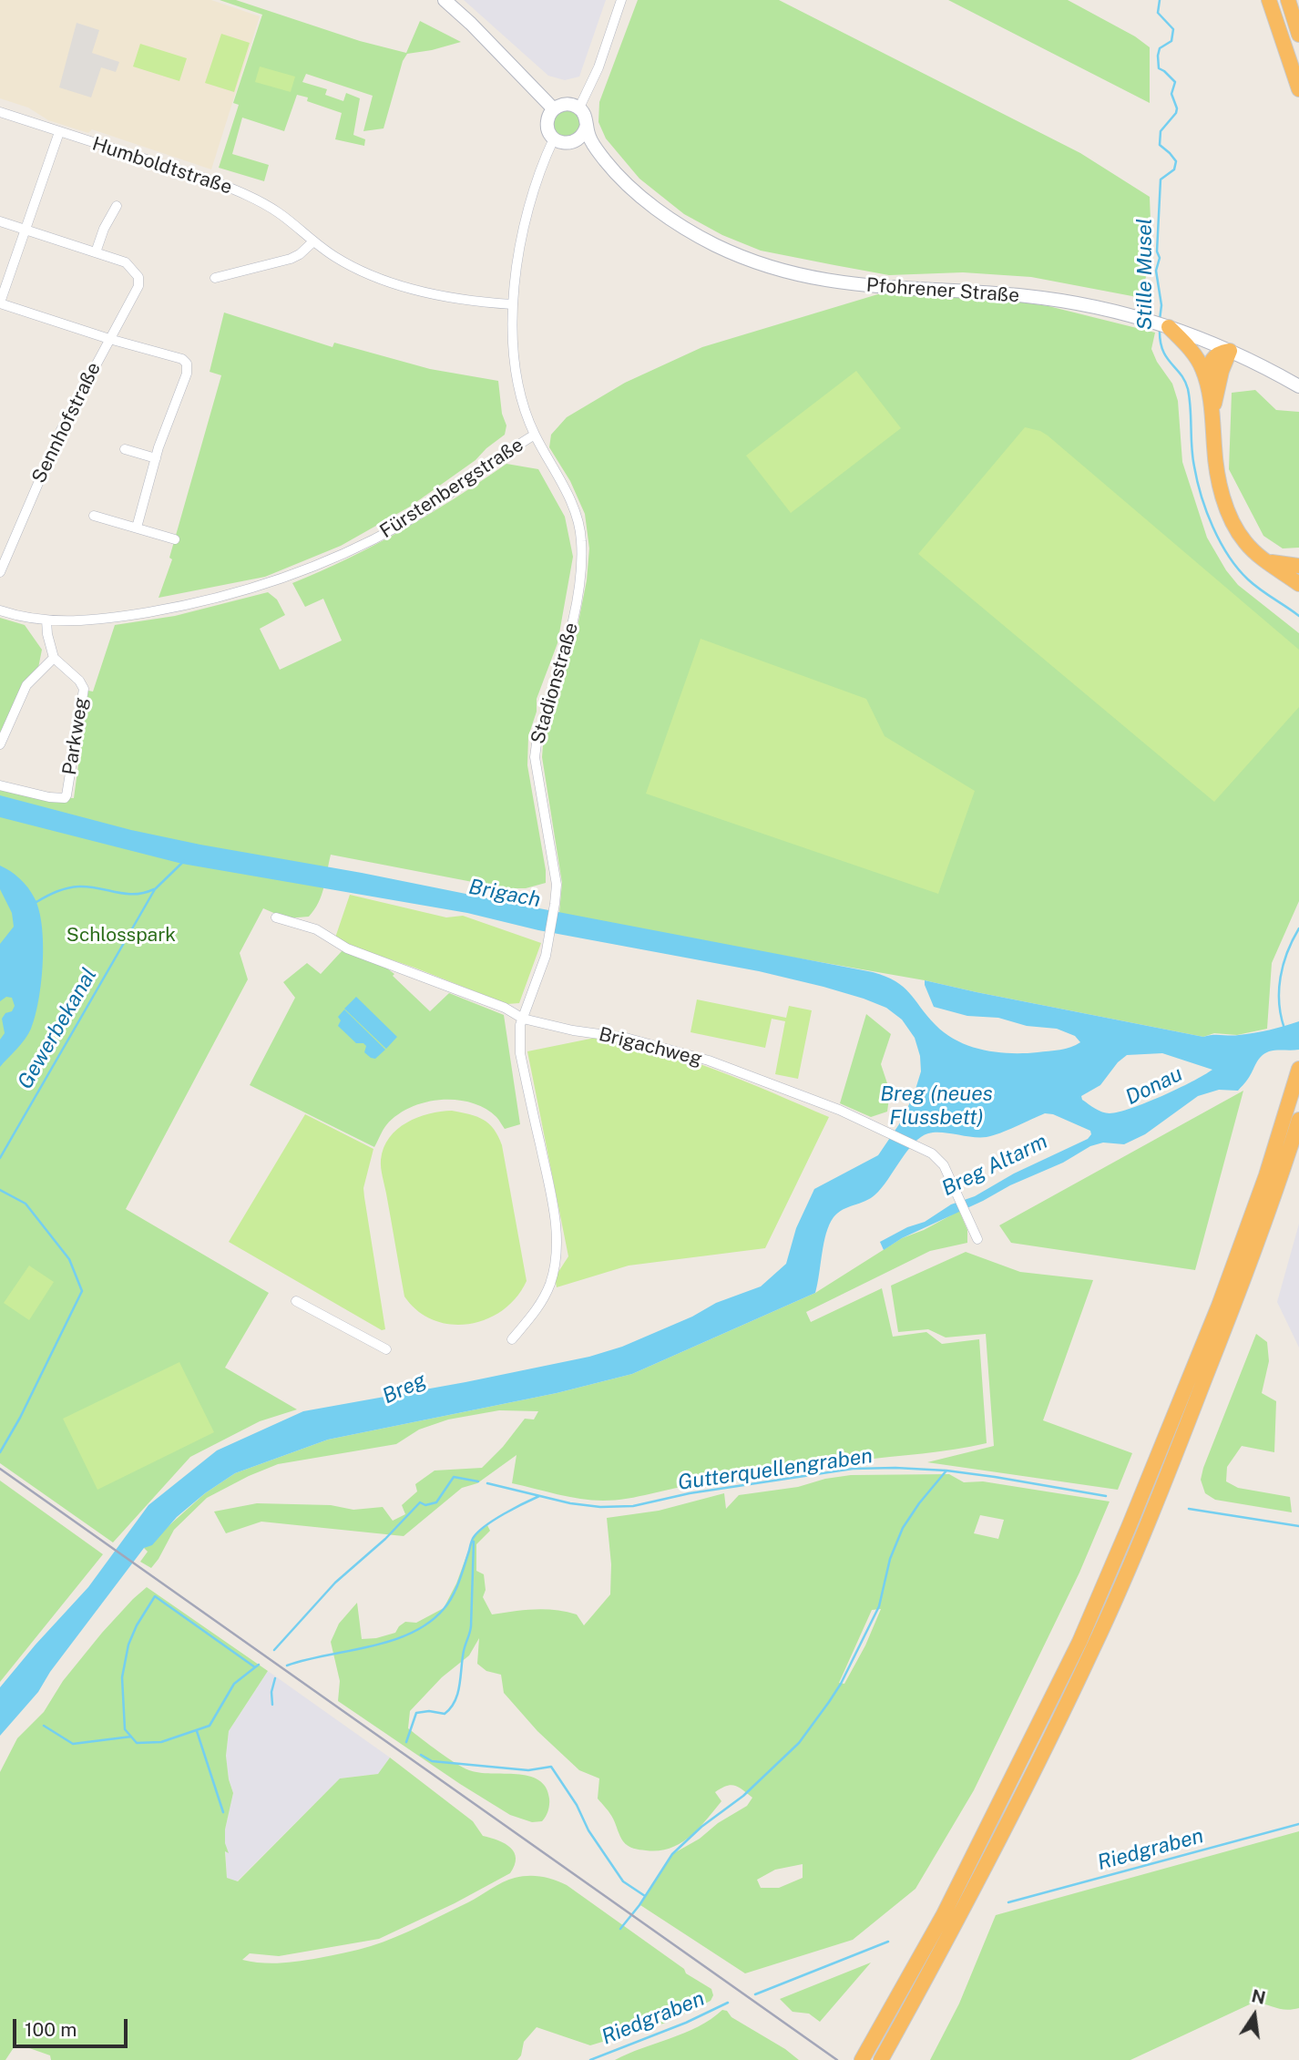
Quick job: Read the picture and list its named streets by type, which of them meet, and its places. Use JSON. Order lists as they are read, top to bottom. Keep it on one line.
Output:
{"streets":{"main road":["Pfohrener Straße"],"street":["Humboldtstraße","Sennhofstraße","Fürstenbergstraße","Stadionstraße","Parkweg","Brigachweg"]},"crossings":[["Humboldtstraße","Stadionstraße"],["Pfohrener Straße","Stadionstraße"],["Fürstenbergstraße","Stadionstraße"],["Stadionstraße","Brigachweg"]],"water":["Stille Musel","Brigach","Gewerbekanal","Donau","Breg (neues Flussbett)","Breg Altarm","Breg","Gutterquellengraben","Riedgraben"],"parks":["Schlosspark"],"scale_bar":"100 m","north":"top"}
